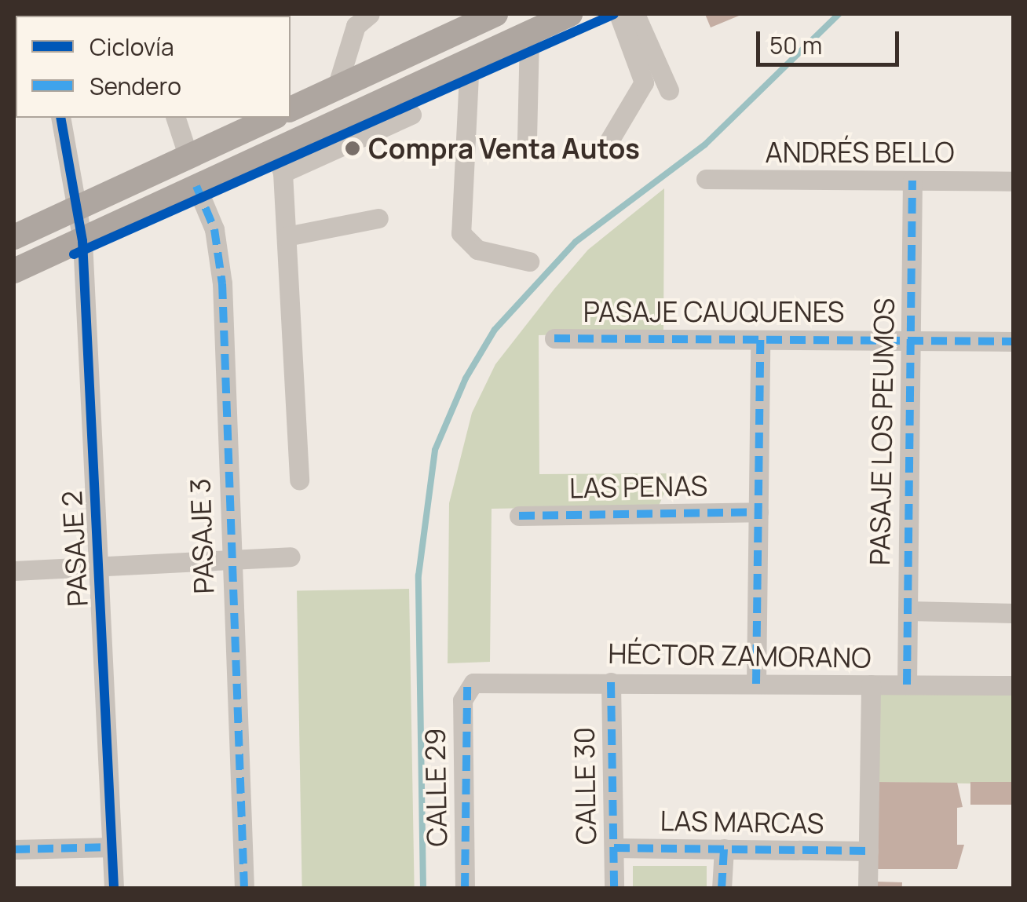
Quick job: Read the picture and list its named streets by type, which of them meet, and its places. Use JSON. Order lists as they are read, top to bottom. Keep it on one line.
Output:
{"streets":{"street":["ANDRÉS BELLO","PASAJE CAUQUENES","PASAJE LOS PEUMOS","LAS PENAS","PASAJE 3","PASAJE 2","HÉCTOR ZAMORANO","CALLE 30","CALLE 29","LAS MARCAS"]},"crossings":[["ANDRÉS BELLO","PASAJE LOS PEUMOS"],["PASAJE CAUQUENES","PASAJE LOS PEUMOS"],["PASAJE LOS PEUMOS","HÉCTOR ZAMORANO"],["HÉCTOR ZAMORANO","CALLE 30"],["HÉCTOR ZAMORANO","CALLE 29"],["CALLE 30","LAS MARCAS"]],"places":["Compra Venta Autos"],"legend":["Ciclovía","Sendero"],"scale_bar":"50 m"}
